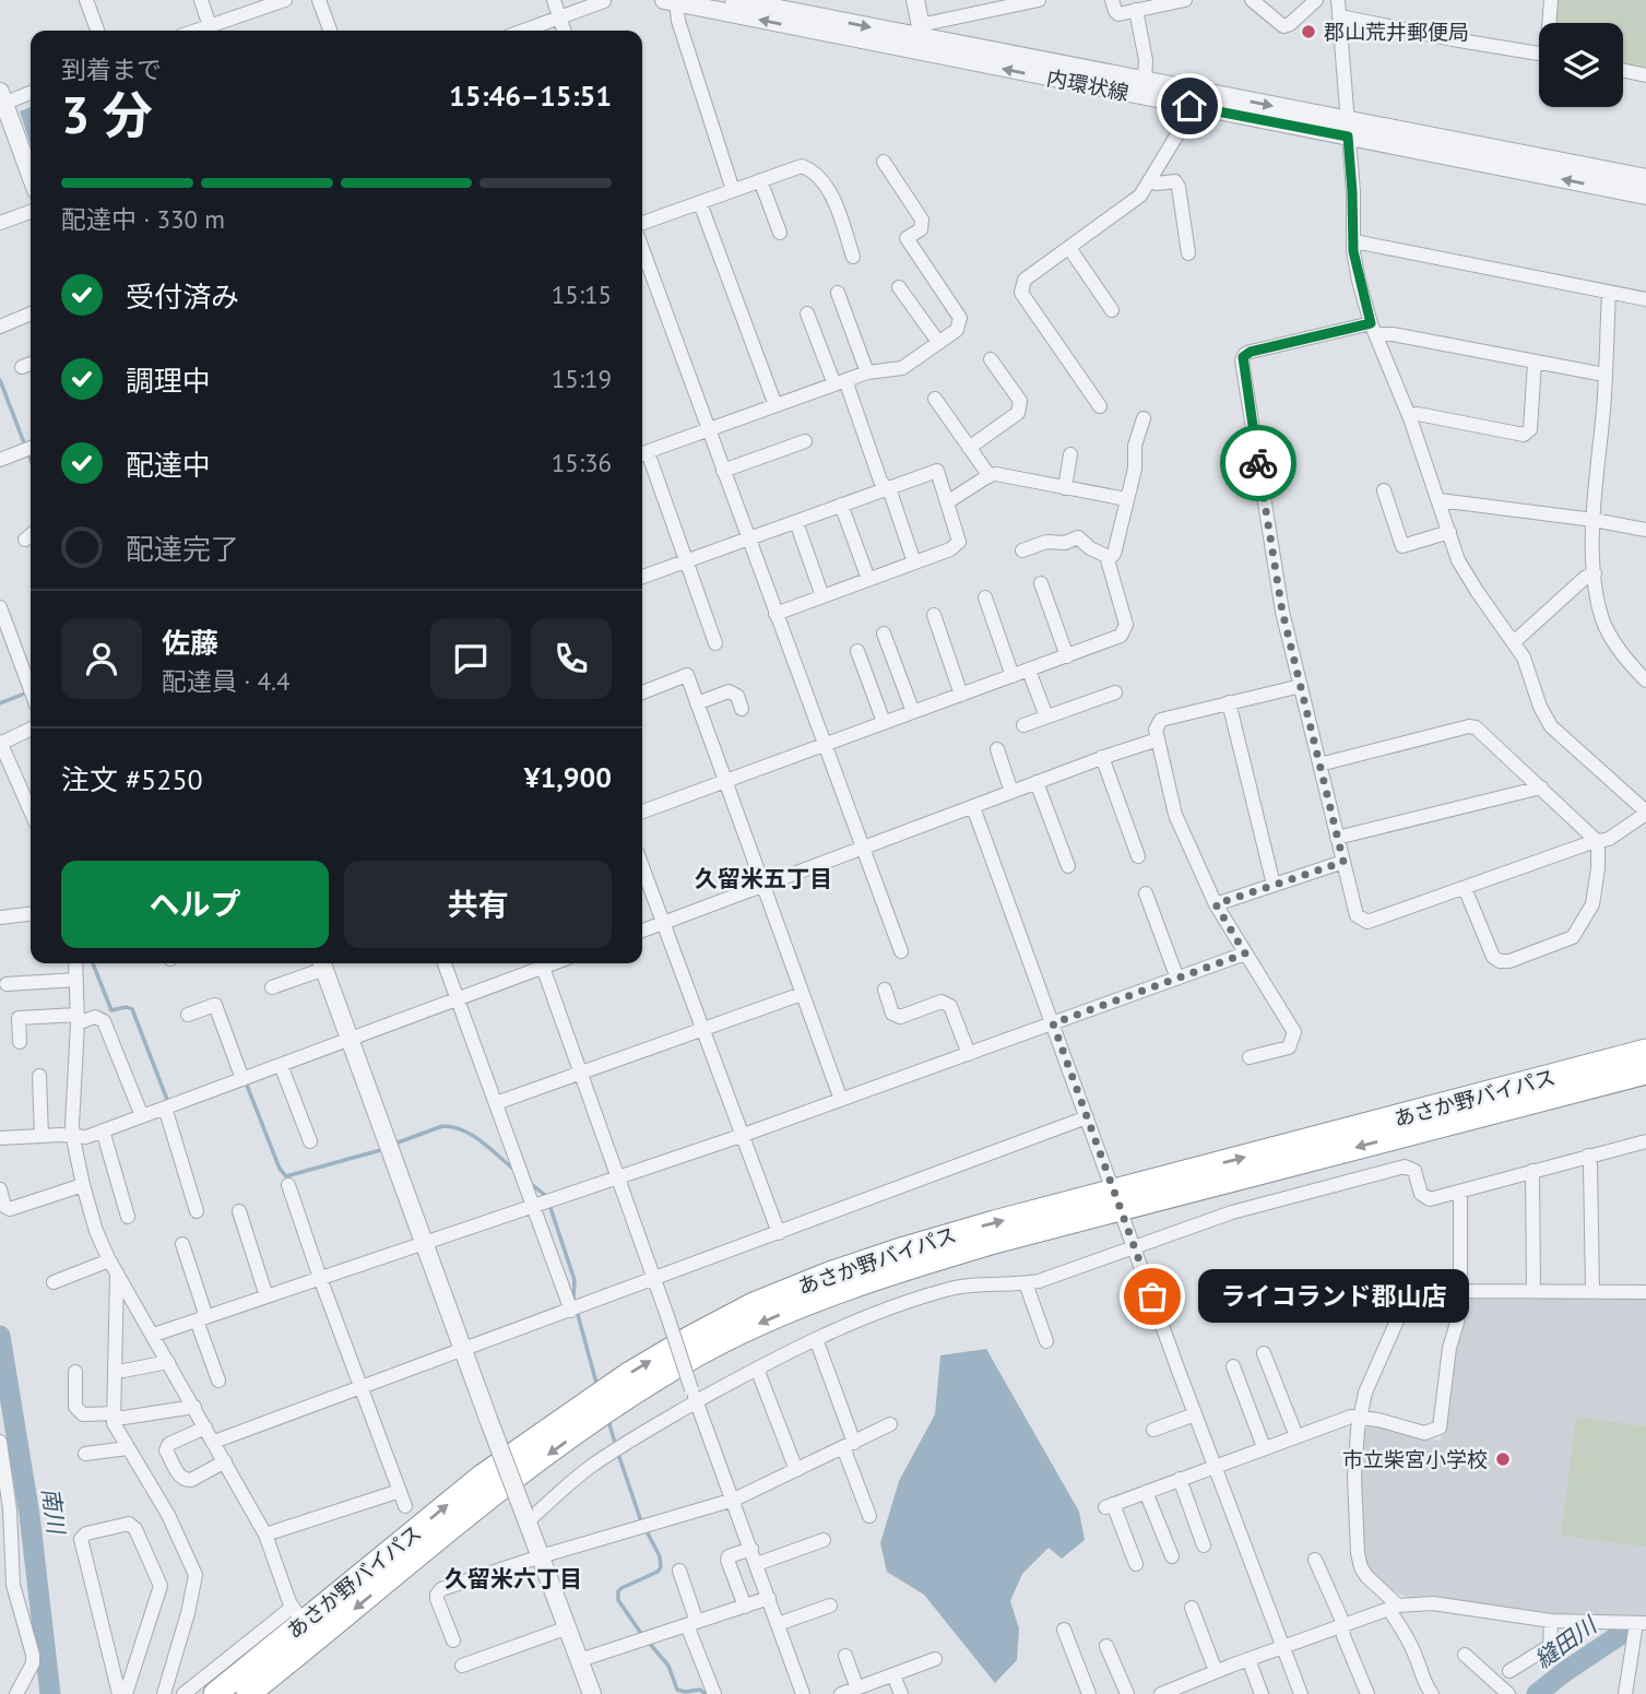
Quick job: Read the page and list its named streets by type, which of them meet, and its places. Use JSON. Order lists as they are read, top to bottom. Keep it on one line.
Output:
{"streets":{"highway":["あさか野バイパス"],"street":["内環状線"]},"districts":["久留米五丁目","久留米六丁目"],"water":["南川","縫田川"],"places":["郡山荒井郵便局","ライコランド郡山店","市立柴宮小学校"],"page":{"heading":["3 分","到着まで","15:46–15:51"],"panel":["佐藤","配達員 · 4.4","注文 #5250","¥1,900"],"bar":"配達中 · 330 m","list":[["受付済み","15:15"],["調理中","15:19"],["配達中","15:36"],"配達完了"],"buttons":["ヘルプ","共有"],"bubble":"ライコランド郡山店"}}
